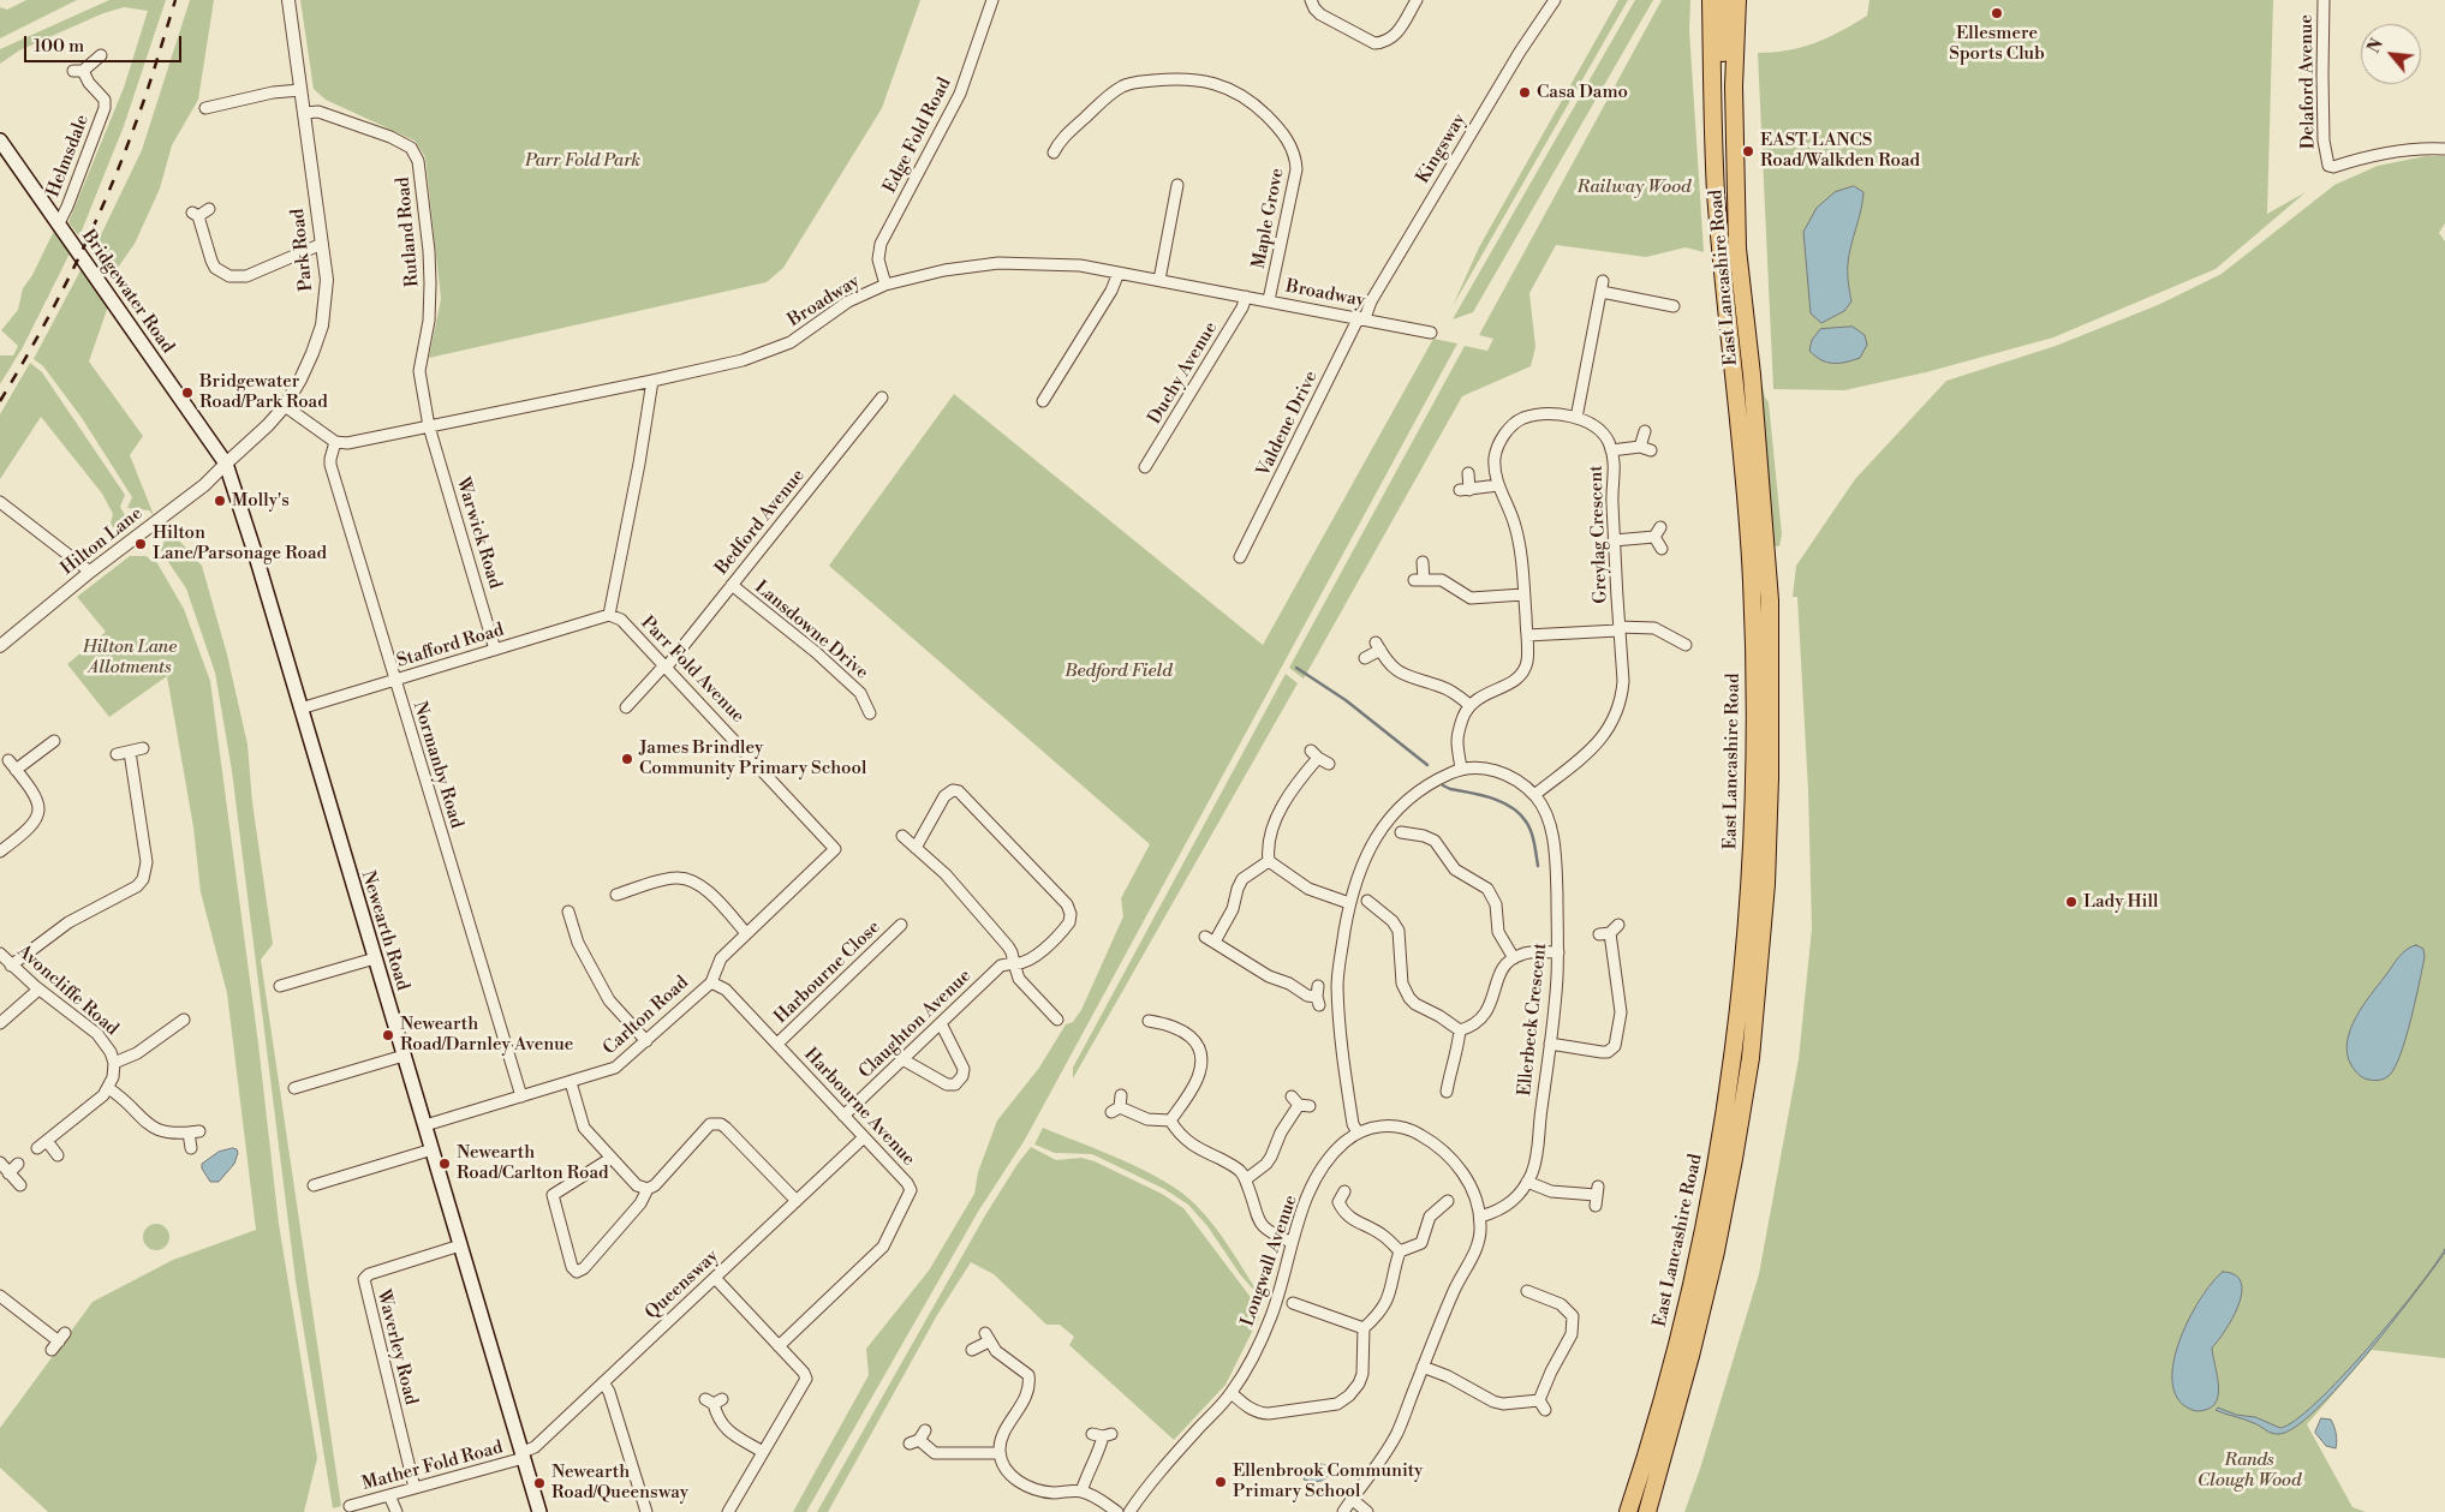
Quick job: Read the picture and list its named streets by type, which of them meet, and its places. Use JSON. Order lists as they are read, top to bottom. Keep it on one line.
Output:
{"streets":{"highway":["East Lancashire Road"],"main road":["Bridgewater Road","Newearth Road"],"street":["Delaford Avenue","Edge Fold Road","Kingsway","Helmsdale","Maple Grove","Rutland Road","Park Road","Broadway","Duchy Avenue","Valdene Drive","Bedford Avenue","Warwick Road","Greylag Crescent","Hilton Lane","Lansdowne Drive","Stafford Road","Parr Fold Avenue","Normanby Road","Harbourne Close","Avoncliffe Road","Carlton Road","Ellerbeck Crescent","Claughton Avenue","Harbourne Avenue","Longwall Avenue","Queensway","Waverley Road","Mather Fold Road"]},"crossings":[["Edge Fold Road","Broadway"],["Kingsway","Broadway"],["Kingsway","Valdene Drive"],["Helmsdale","Bridgewater Road"],["Maple Grove","Broadway"],["Rutland Road","Park Road"],["Rutland Road","Broadway"],["Rutland Road","Warwick Road"],["Park Road","Bridgewater Road"],["Park Road","Hilton Lane"],["Park Road","Newearth Road"],["Bridgewater Road","Hilton Lane"],["Bridgewater Road","Newearth Road"],["Broadway","Duchy Avenue"],["Broadway","Valdene Drive"],["Broadway","Warwick Road"],["Broadway","Normanby Road"],["Bedford Avenue","Lansdowne Drive"],["Bedford Avenue","Parr Fold Avenue"],["Warwick Road","Stafford Road"],["Greylag Crescent","Ellerbeck Crescent"],["Hilton Lane","Newearth Road"],["Stafford Road","Parr Fold Avenue"],["Stafford Road","Normanby Road"],["Stafford Road","Newearth Road"],["Parr Fold Avenue","Carlton Road"],["Normanby Road","Carlton Road"],["Newearth Road","Carlton Road"],["Newearth Road","Queensway"],["Newearth Road","Waverley Road"],["Newearth Road","Mather Fold Road"],["Harbourne Close","Harbourne Avenue"],["Carlton Road","Harbourne Avenue"],["Ellerbeck Crescent","Longwall Avenue"],["Claughton Avenue","Harbourne Avenue"],["Harbourne Avenue","Queensway"],["Queensway","Mather Fold Road"],["Waverley Road","Mather Fold Road"]],"parks":["Parr Fold Park","Railway Wood","Hilton Lane Allotments","Bedford Field","Rands Clough Wood"],"places":["Ellesmere Sports Club","Casa Damo","EAST LANCS Road/Walkden Road","Bridgewater Road/Park Road","Molly's","Hilton Lane/Parsonage Road","James Brindley Community Primary School","Lady Hill","Newearth Road/Darnley Avenue","Newearth Road/Carlton Road","Ellenbrook Community Primary School","Newearth Road/Queensway"],"scale_bar":"100 m","north":"top left"}
